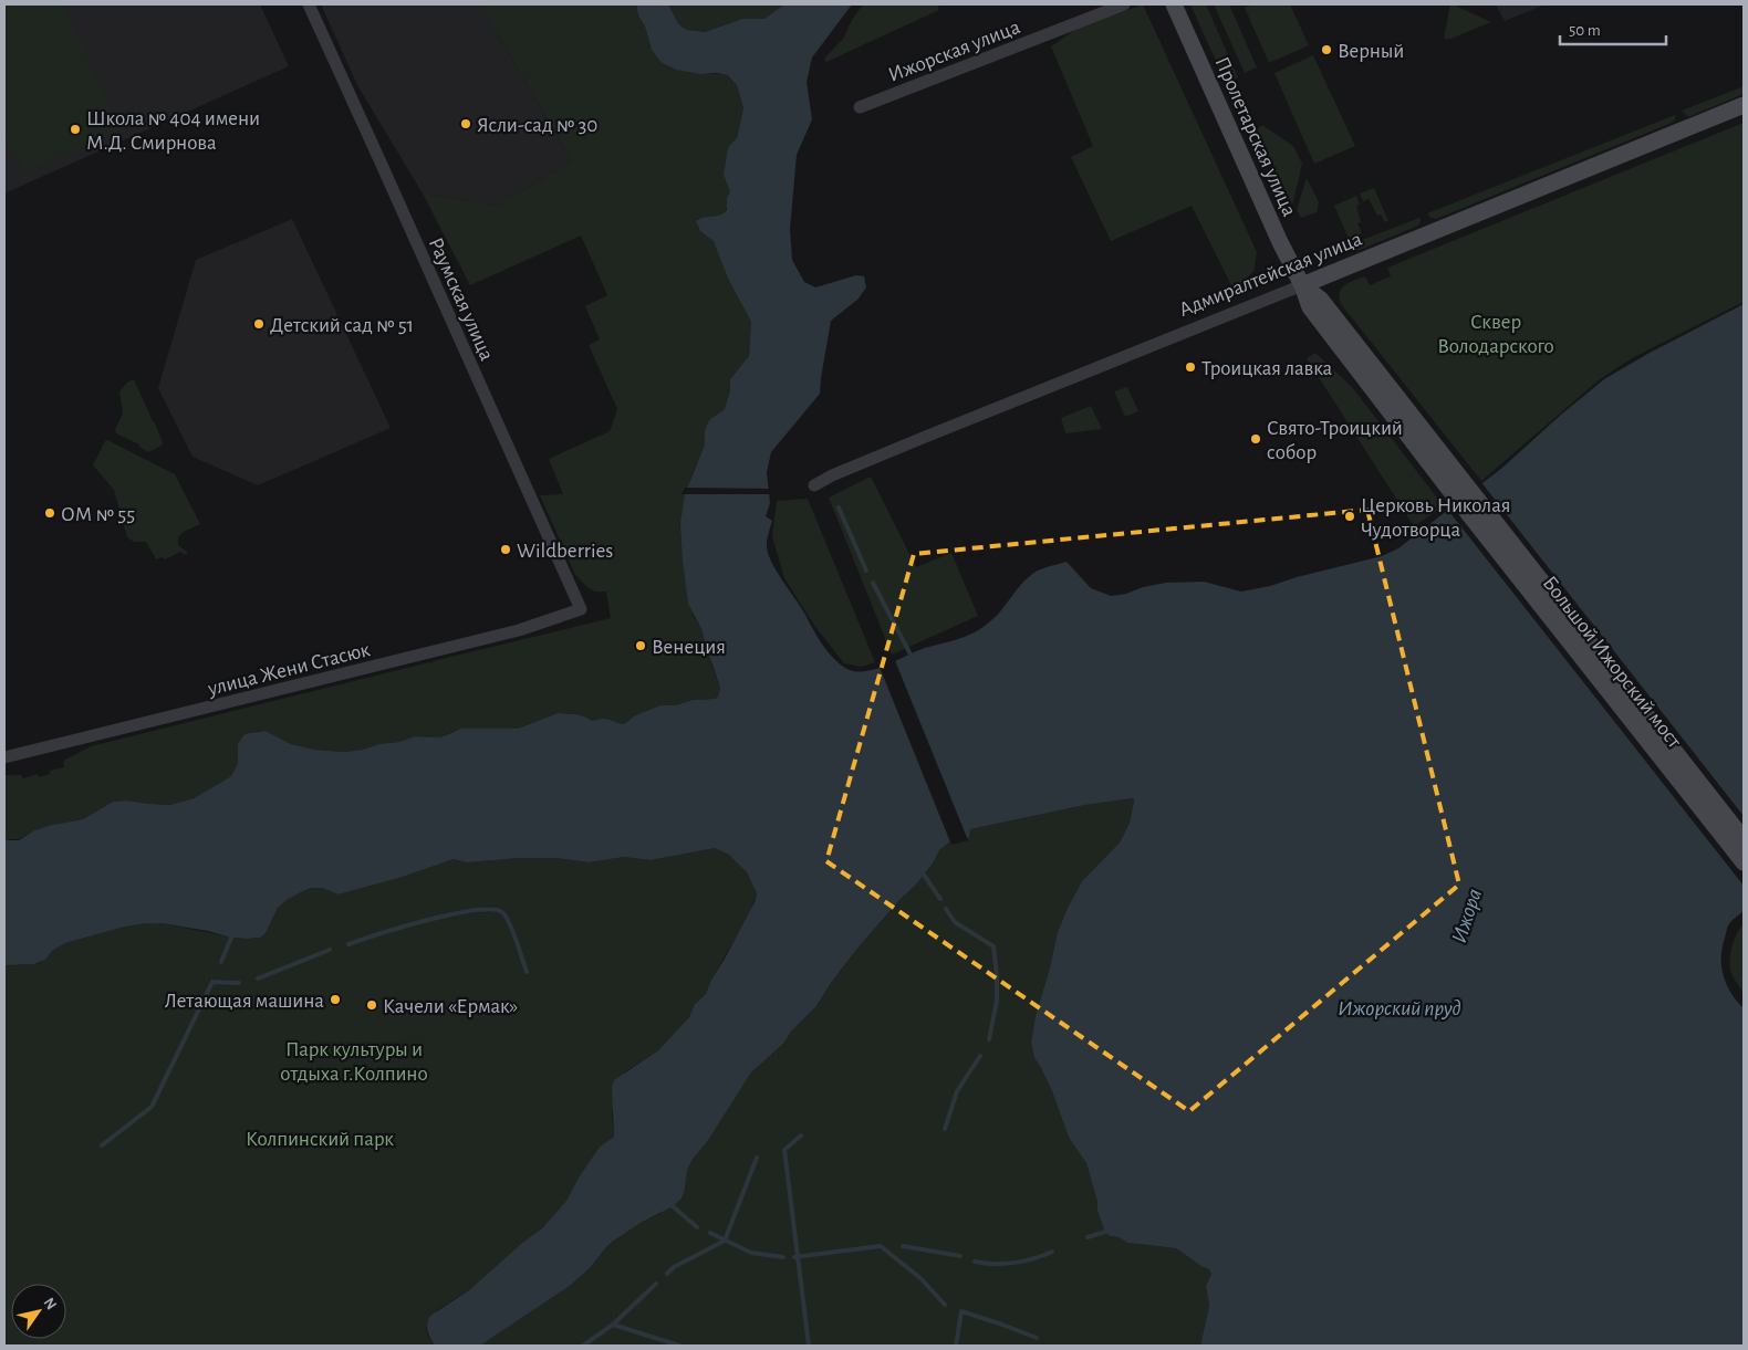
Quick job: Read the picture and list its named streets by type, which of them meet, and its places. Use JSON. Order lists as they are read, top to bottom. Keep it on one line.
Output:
{"streets":{"main road":["Пролетарская улица","Адмиралтейская улица","Большой Ижорский мост"],"street":["Ижорская улица","Раумская улица","улица Жени Стасюк"]},"crossings":[["Пролетарская улица","Адмиралтейская улица"],["Пролетарская улица","Большой Ижорский мост"],["Раумская улица","улица Жени Стасюк"]],"water":["Ижора","Ижорский пруд"],"parks":["Сквер Володарского","Парк культуры и отдыха г.Колпино","Колпинский парк"],"places":["Верный","Ясли-сад № 30","Школа № 404 имени М.Д. Смирнова","Детский сад № 51","Троицкая лавка","Свято-Троицкий собор","ОМ № 55","Церковь Николая Чудотворца","Wildberries","Венеция","Летающая машина","Качели «Ермак»"],"scale_bar":"50 m","north":"top right"}
